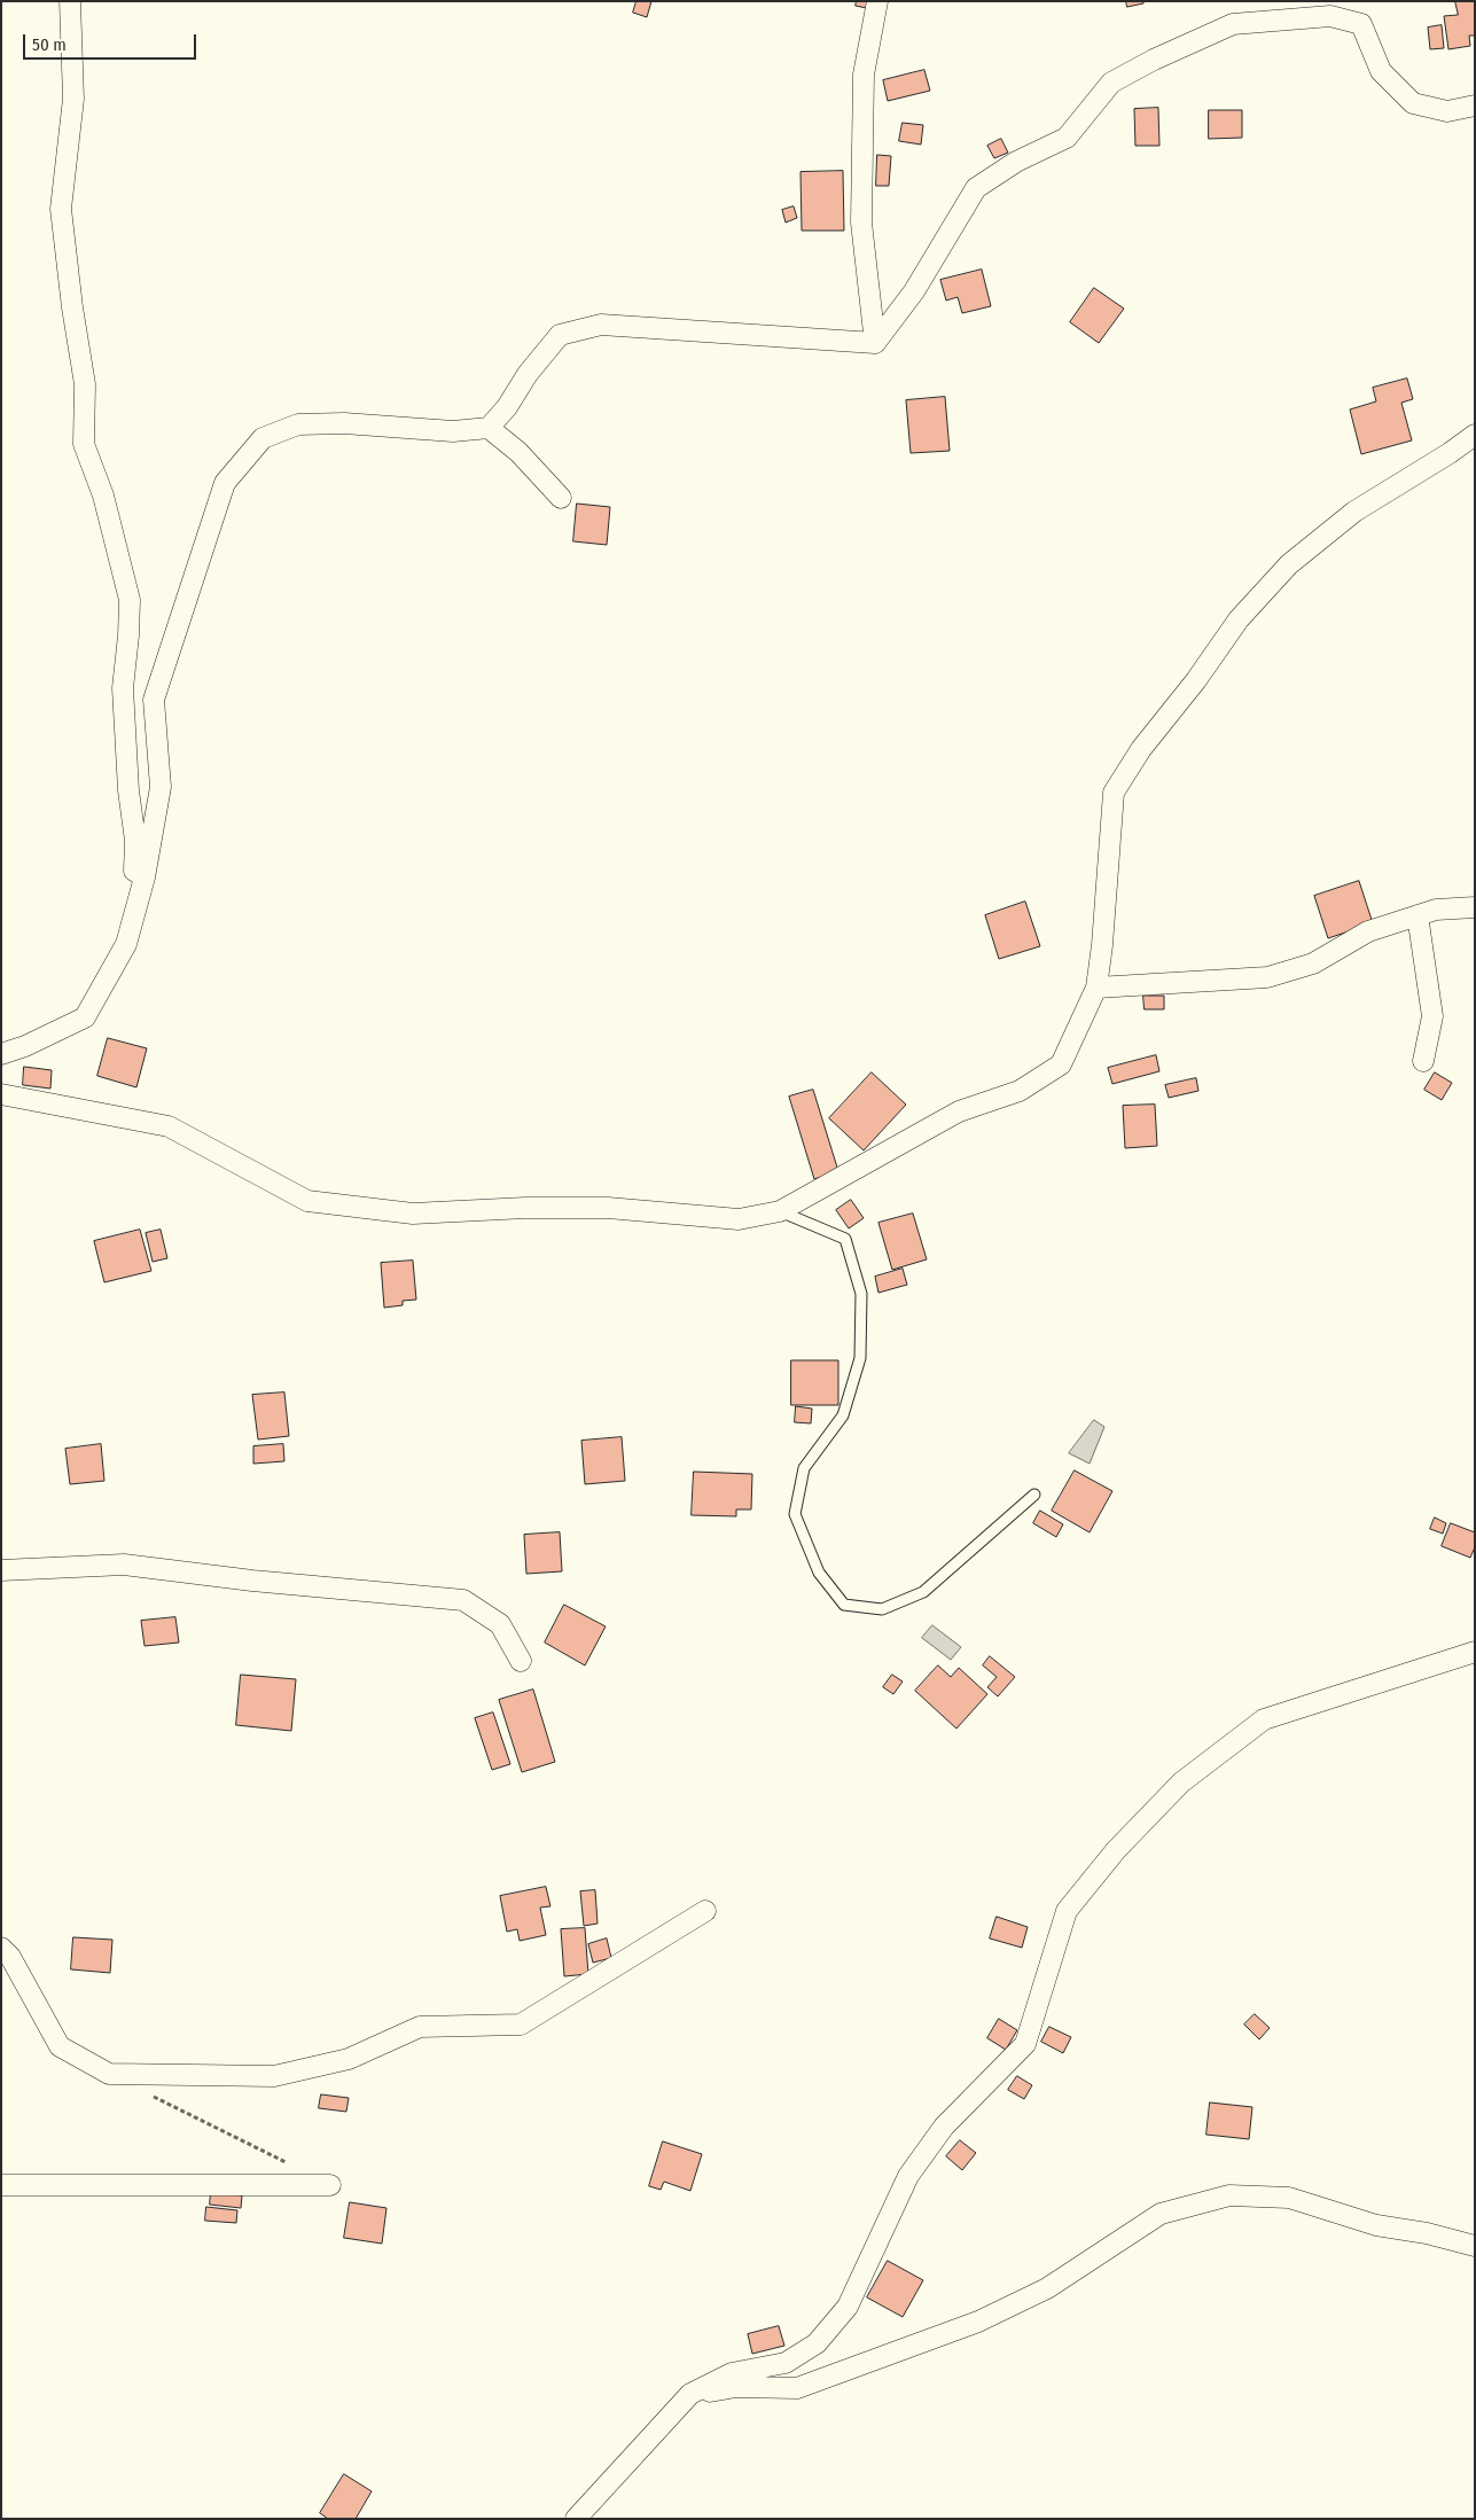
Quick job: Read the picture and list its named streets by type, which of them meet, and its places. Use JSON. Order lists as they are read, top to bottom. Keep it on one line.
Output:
{"scale_bar":"50 m"}
